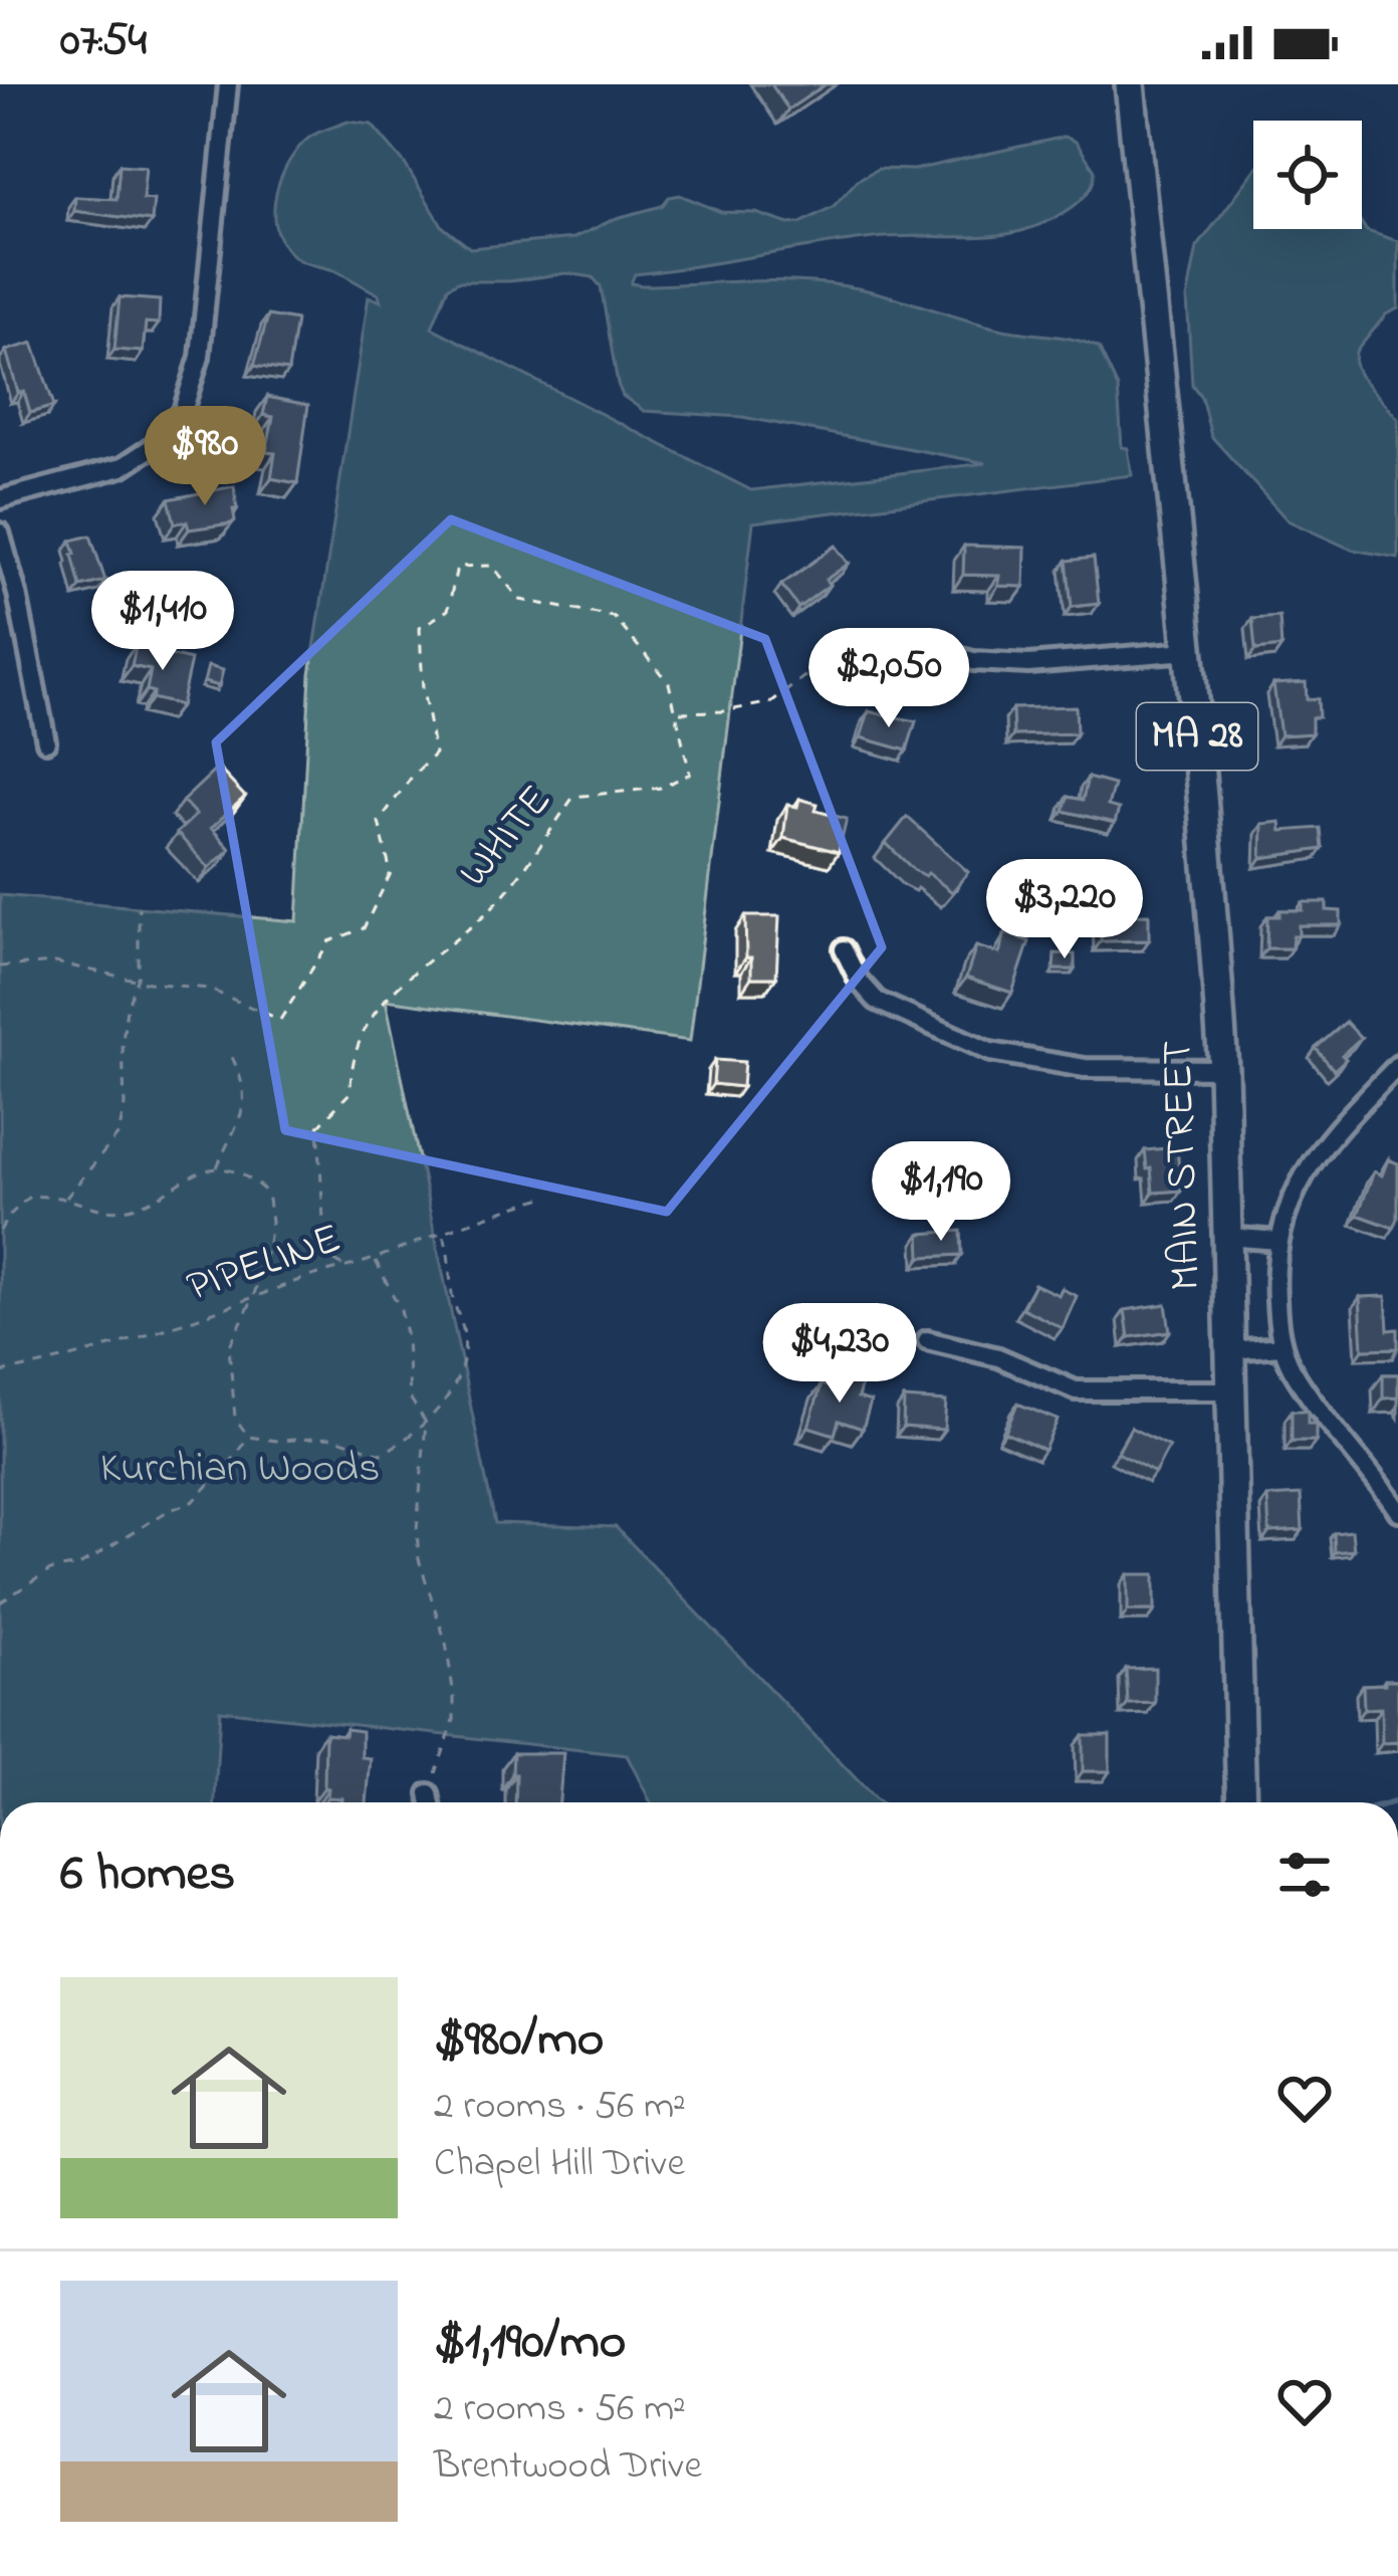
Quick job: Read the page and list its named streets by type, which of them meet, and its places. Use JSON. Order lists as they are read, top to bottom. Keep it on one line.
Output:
{"streets":{"main road":["MA 28","MAIN STREET"],"path":["WHITE","PIPELINE"]},"crossings":[["WHITE","PIPELINE"]],"parks":["Kurchian Woods"],"page":{"status":"07:54","price":["$980","$1,410","$2,050","$3,220","$1,190","$4,230"],"heading":"6 homes","list":[{"name":"$980/mo","note":"2 rooms · 56 m² · Chapel Hill Drive"},{"name":"$1,190/mo","note":"2 rooms · 56 m² · Brentwood Drive"}]}}
